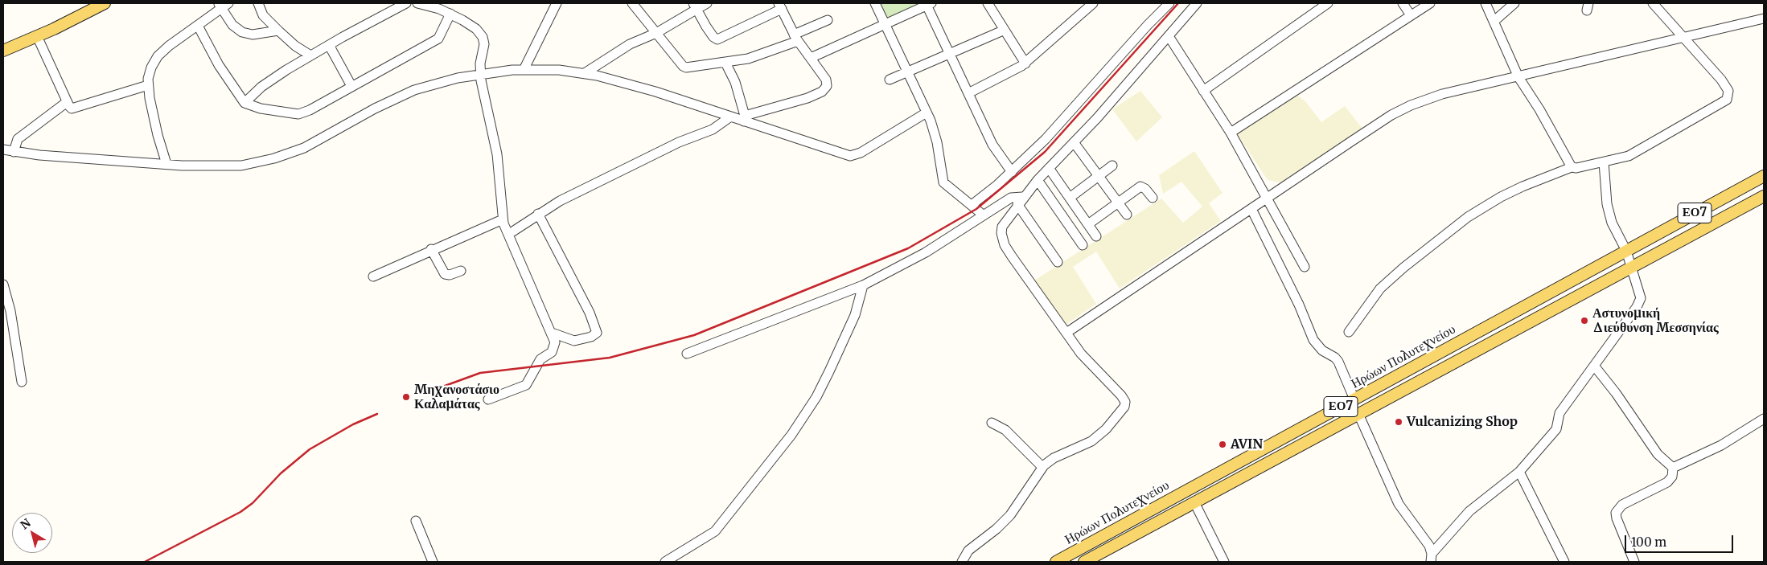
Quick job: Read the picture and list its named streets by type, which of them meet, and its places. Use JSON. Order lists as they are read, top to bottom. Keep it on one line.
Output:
{"streets":{"main road":["ΕΟ7","Ηρώων Πολυτεχνείου"]},"places":["Αστυνομική Διεύθυνση Μεσσηνίας","Μηχανοστάσιο Καλαμάτας","Vulcanizing Shop","AVIN"],"scale_bar":"100 m","north":"top left"}
